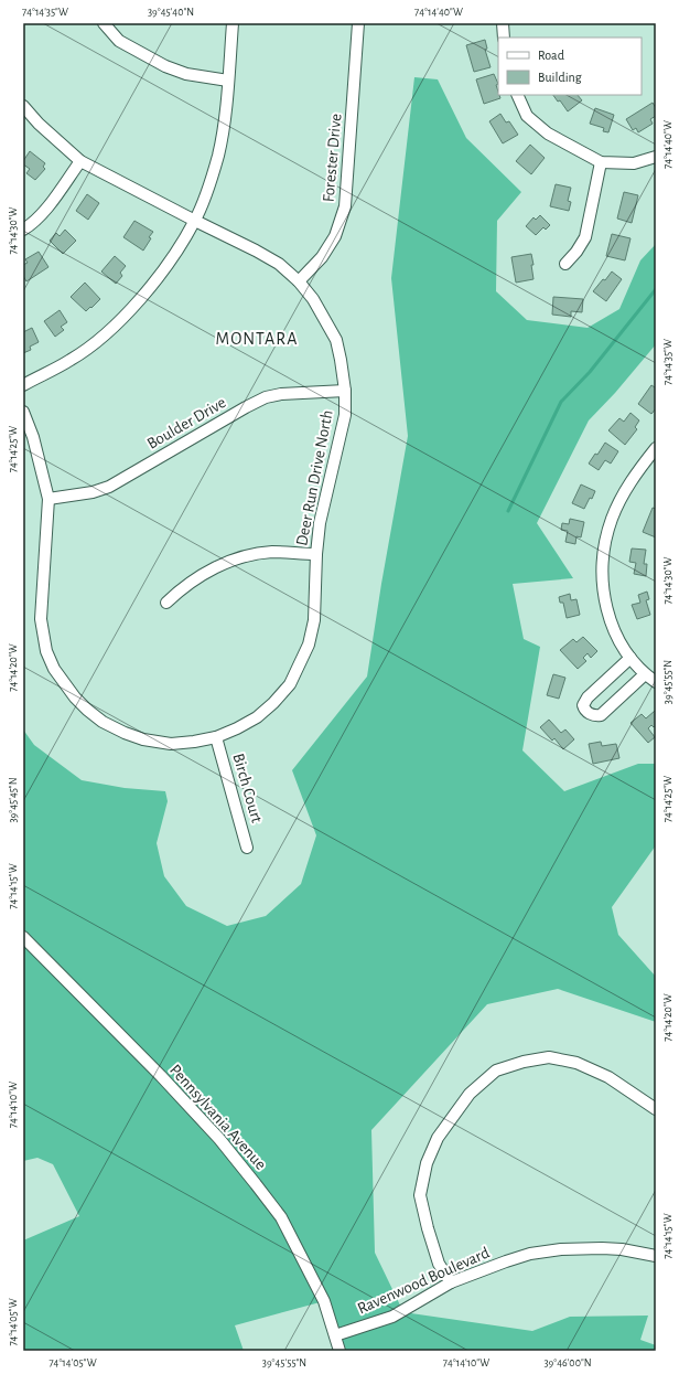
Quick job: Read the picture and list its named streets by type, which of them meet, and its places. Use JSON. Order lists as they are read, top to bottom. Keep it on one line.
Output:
{"streets":{"street":["Forester Drive","Boulder Drive","Deer Run Drive North","Birch Court","Pennsylvania Avenue","Ravenwood Boulevard"]},"crossings":[["Forester Drive","Deer Run Drive North"],["Boulder Drive","Deer Run Drive North"],["Deer Run Drive North","Birch Court"],["Pennsylvania Avenue","Ravenwood Boulevard"]],"districts":["MONTARA"],"legend":["Road","Building"],"coordinates":["74°14'35\"W","39°45'40\"N","74°14'40\"W","74°14'30\"W","74°14'25\"W","74°14'20\"W","39°45'55\"N","39°45'45\"N","74°14'15\"W","74°14'10\"W","74°14'05\"W","39°46'00\"N"]}
